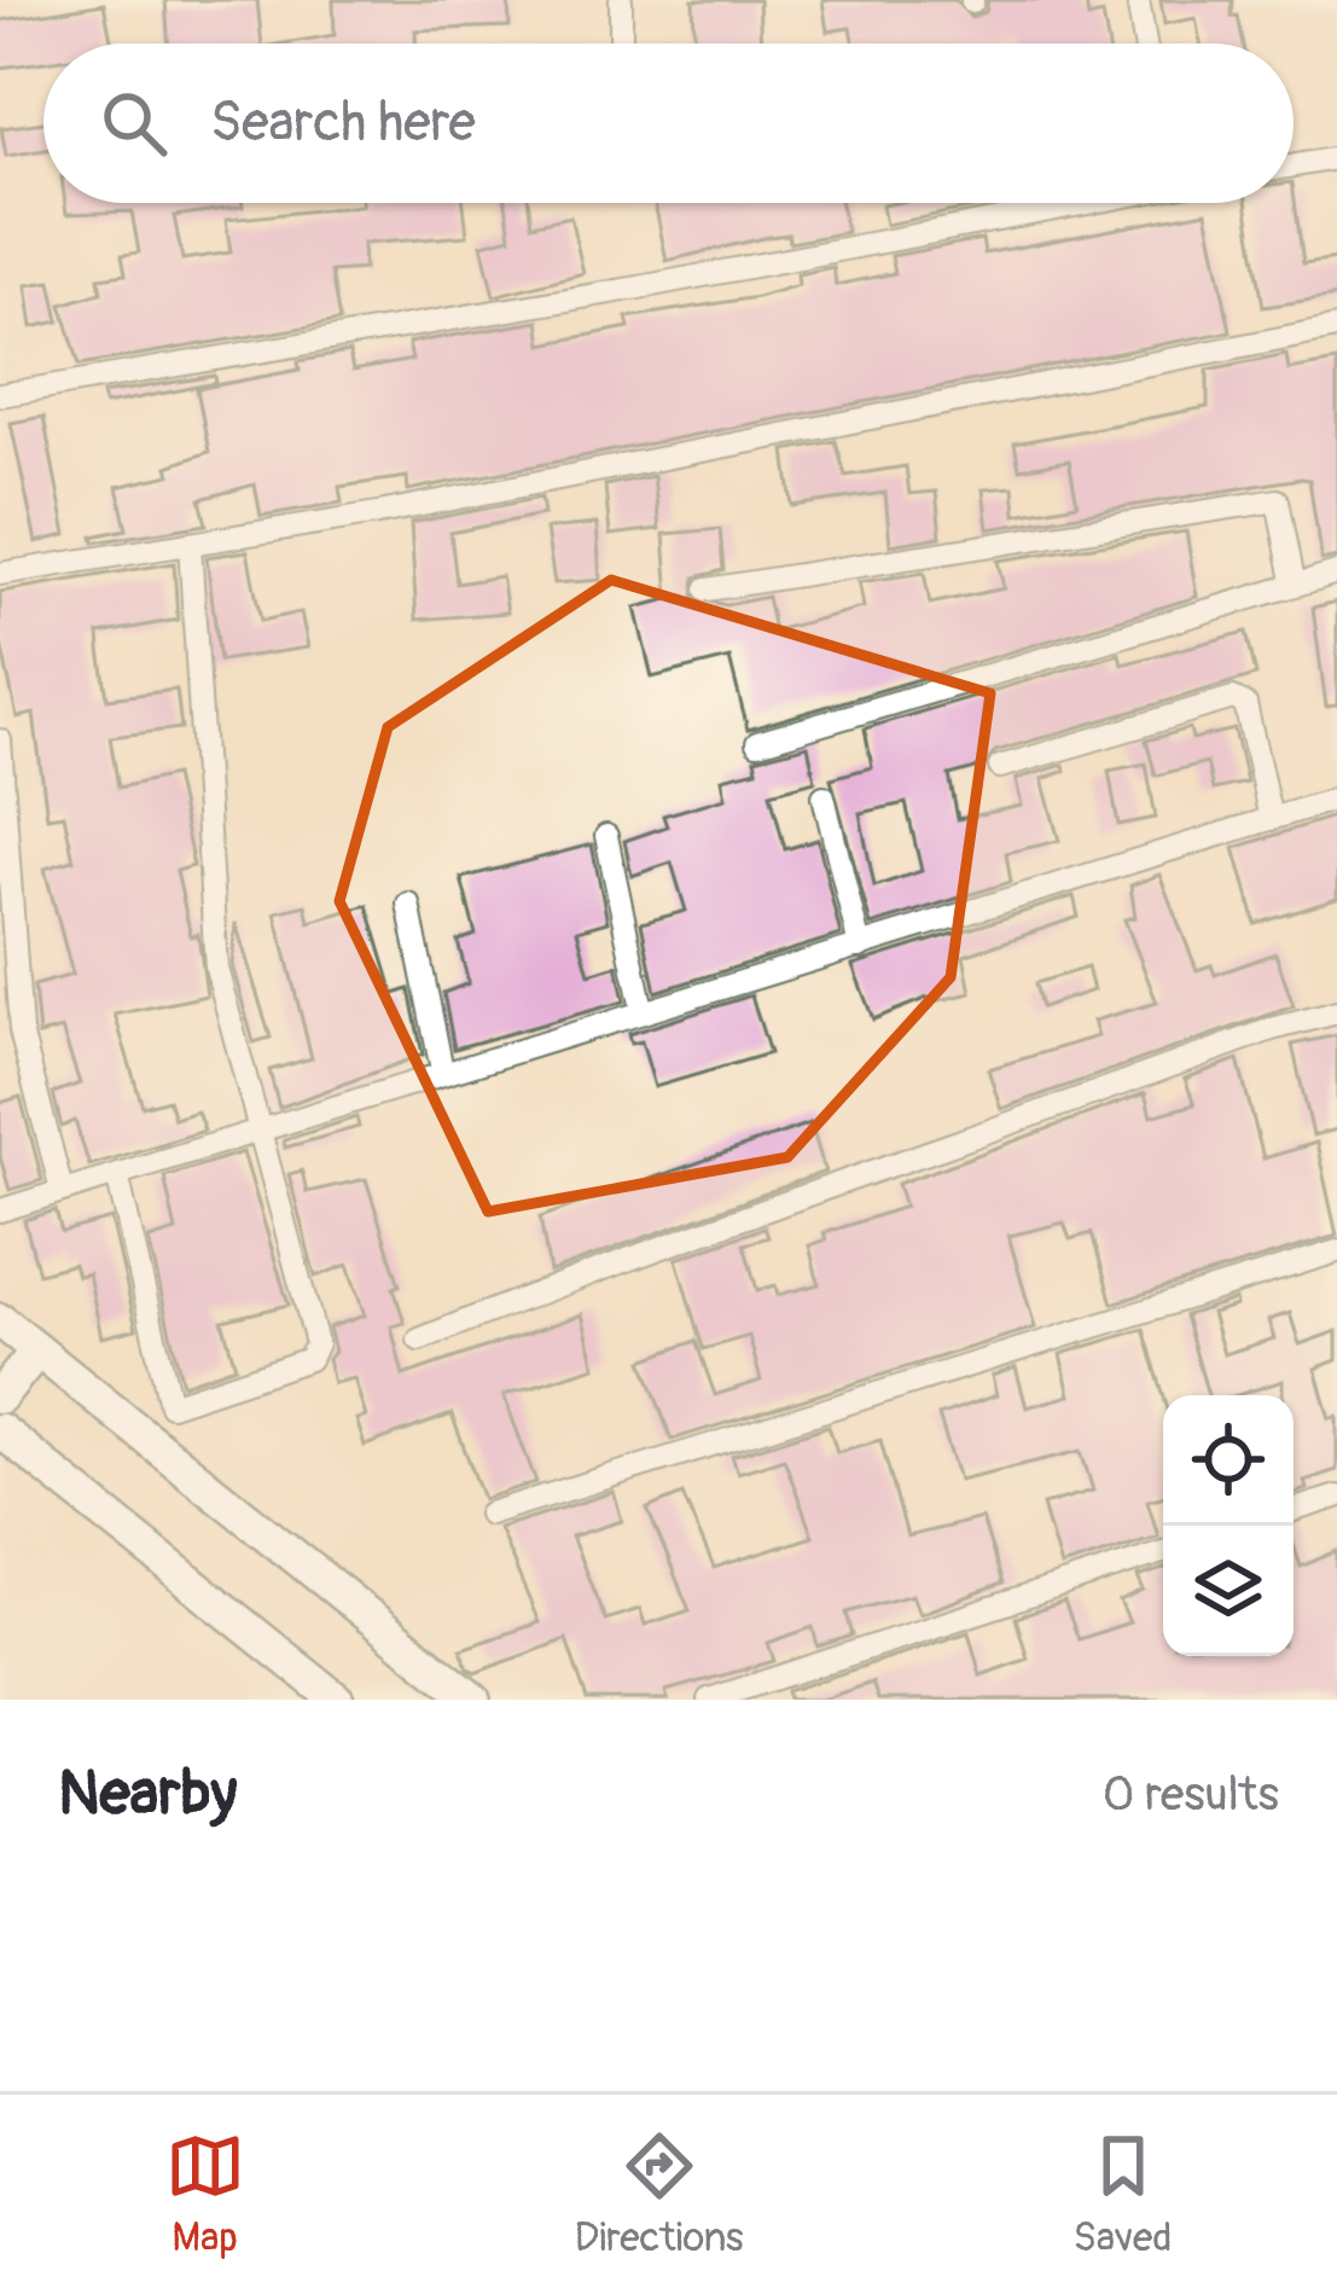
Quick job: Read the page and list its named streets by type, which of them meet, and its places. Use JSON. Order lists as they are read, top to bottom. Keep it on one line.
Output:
{"page":{"search":"Search here","heading":["Nearby","0 results"],"nav":["Map","Directions","Saved"]}}
